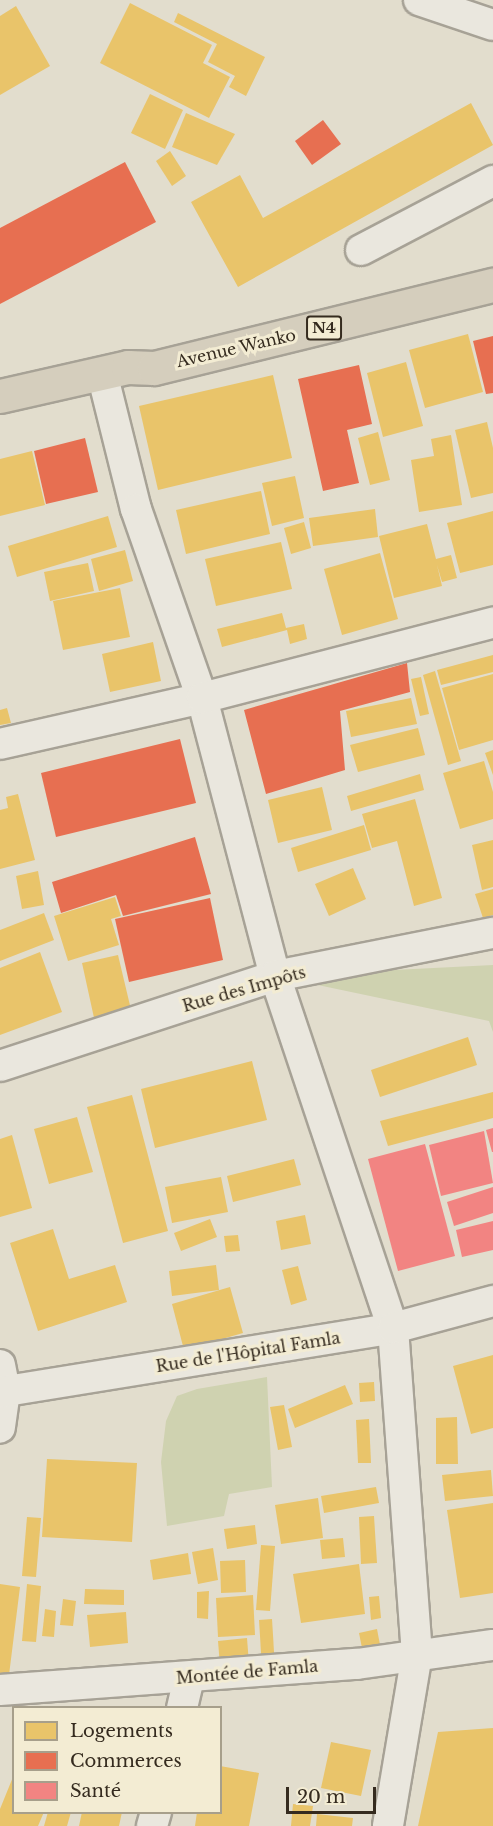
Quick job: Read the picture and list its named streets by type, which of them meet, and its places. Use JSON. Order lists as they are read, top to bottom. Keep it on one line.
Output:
{"streets":{"highway":["N4","Avenue Wanko"],"street":["Rue des Impôts","Rue de l'Hôpital Famla","Montée de Famla"]},"legend":["Logements","Commerces","Santé"],"scale_bar":"20 m"}
